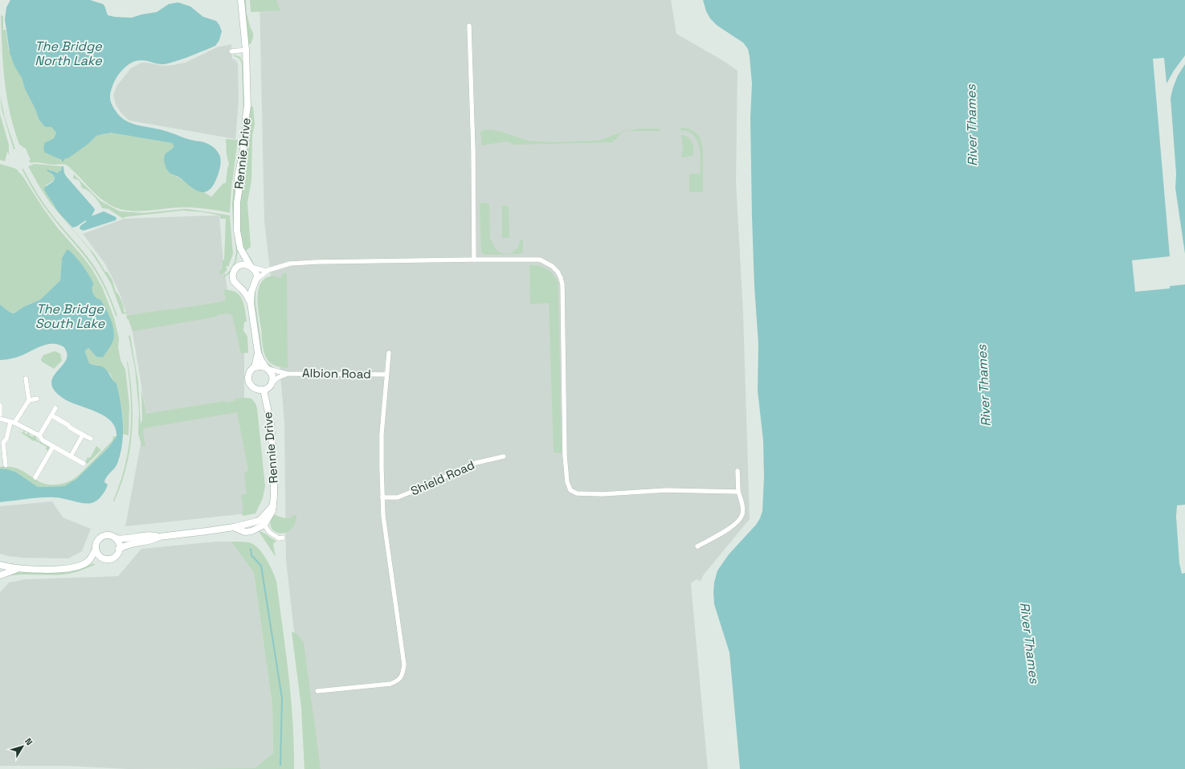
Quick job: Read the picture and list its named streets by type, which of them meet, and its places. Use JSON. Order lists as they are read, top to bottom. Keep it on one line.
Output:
{"streets":{"street":["Rennie Drive","Albion Road","Shield Road"]},"crossings":[["Rennie Drive","Albion Road"]],"water":["The Bridge North Lake","River Thames","The Bridge South Lake"],"north":"top right"}
